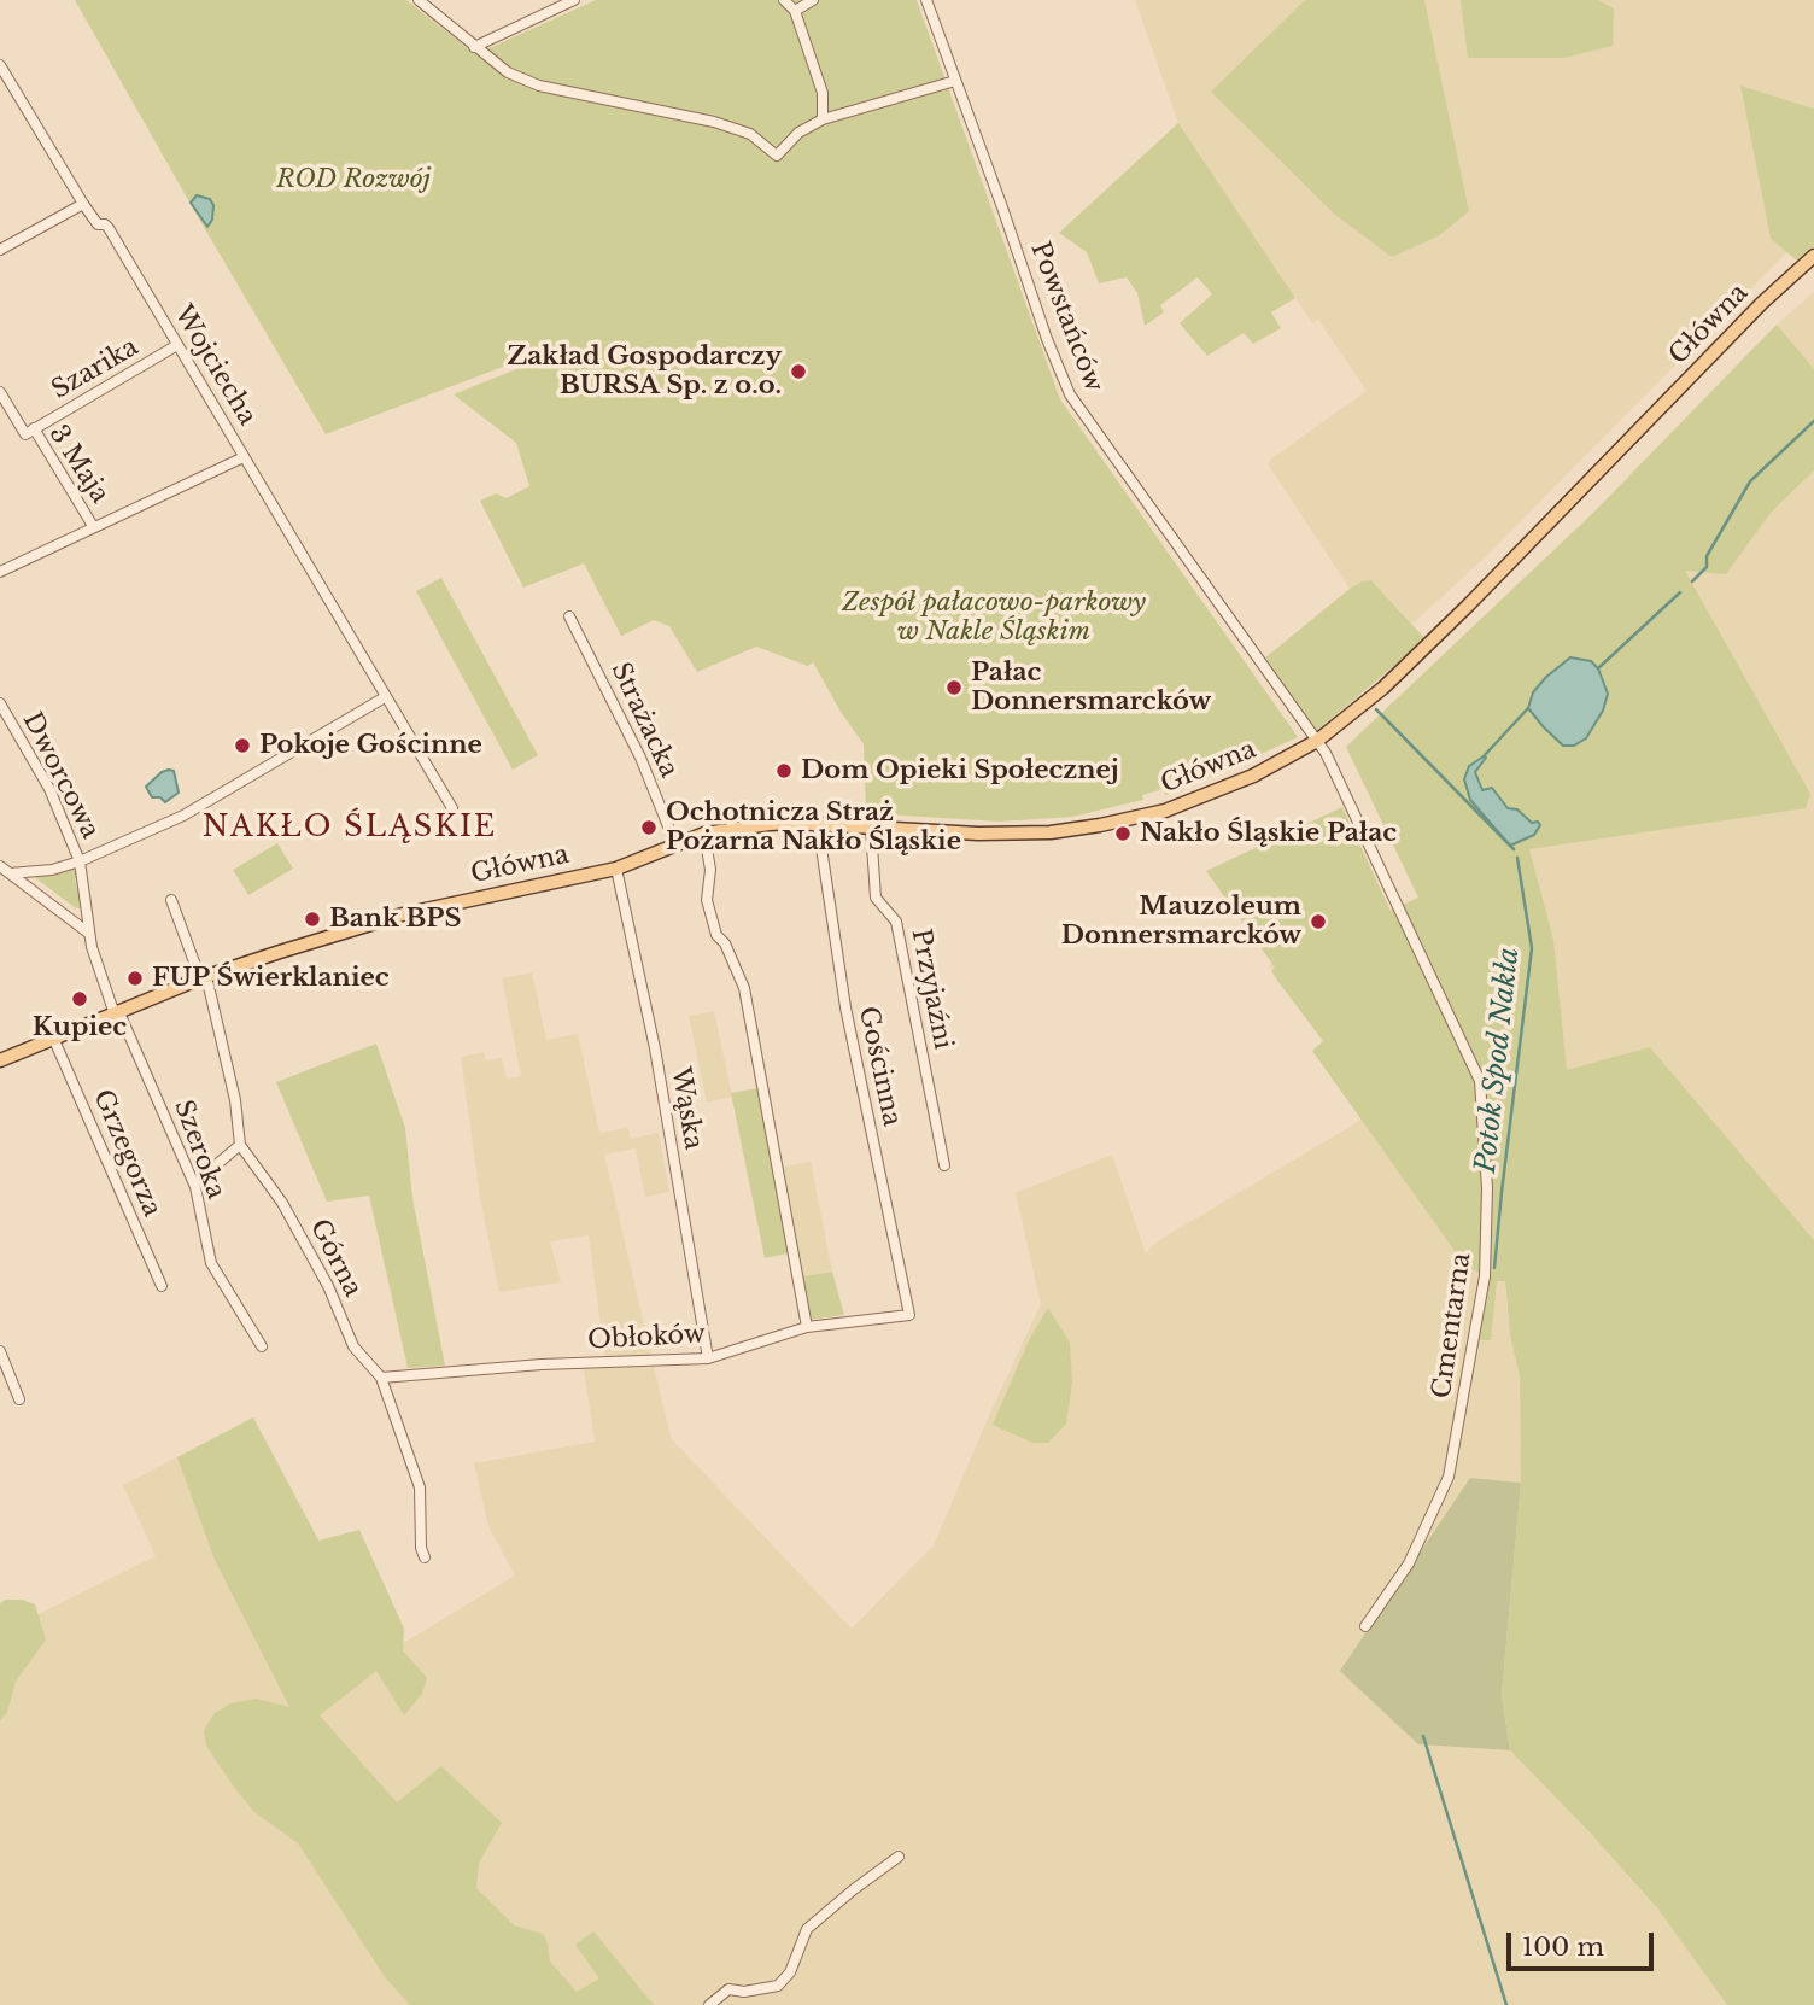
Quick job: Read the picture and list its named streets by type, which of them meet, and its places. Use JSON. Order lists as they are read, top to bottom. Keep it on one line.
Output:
{"streets":{"main road":["Główna"],"street":["Powstańców","Wojciecha","Szarika","3 Maja","Strażacka","Dworcowa","Przyjaźni","Gościnna","Wąska","Szeroka","Grzegorza","Górna","Cmentarna","Obłoków"]},"crossings":[["Powstańców","Główna"],["Powstańców","Cmentarna"],["Główna","Strażacka"],["Główna","Dworcowa"],["Główna","Przyjaźni"],["Główna","Gościnna"],["Główna","Wąska"],["Główna","Szeroka"],["Główna","Grzegorza"],["Główna","Górna"],["Główna","Cmentarna"],["Wojciecha","Szarika"],["Szarika","3 Maja"],["Dworcowa","Szeroka"],["Gościnna","Obłoków"],["Wąska","Obłoków"],["Górna","Obłoków"]],"districts":["NAKŁO ŚLĄSKIE"],"water":["Potok Spod Nakła"],"parks":["ROD Rozwój","Zespół pałacowo-parkowy w Nakle Śląskim"],"places":["Zakład Gospodarczy BURSA Sp. z o.o.","Pałac Donnersmarcków","Pokoje Gościnne","Dom Opieki Społecznej","Ochotnicza Straż Pożarna Nakło Śląskie","Nakło Śląskie Pałac","Bank BPS","Mauzoleum Donnersmarcków","FUP Świerklaniec","Kupiec"],"scale_bar":"100 m"}
